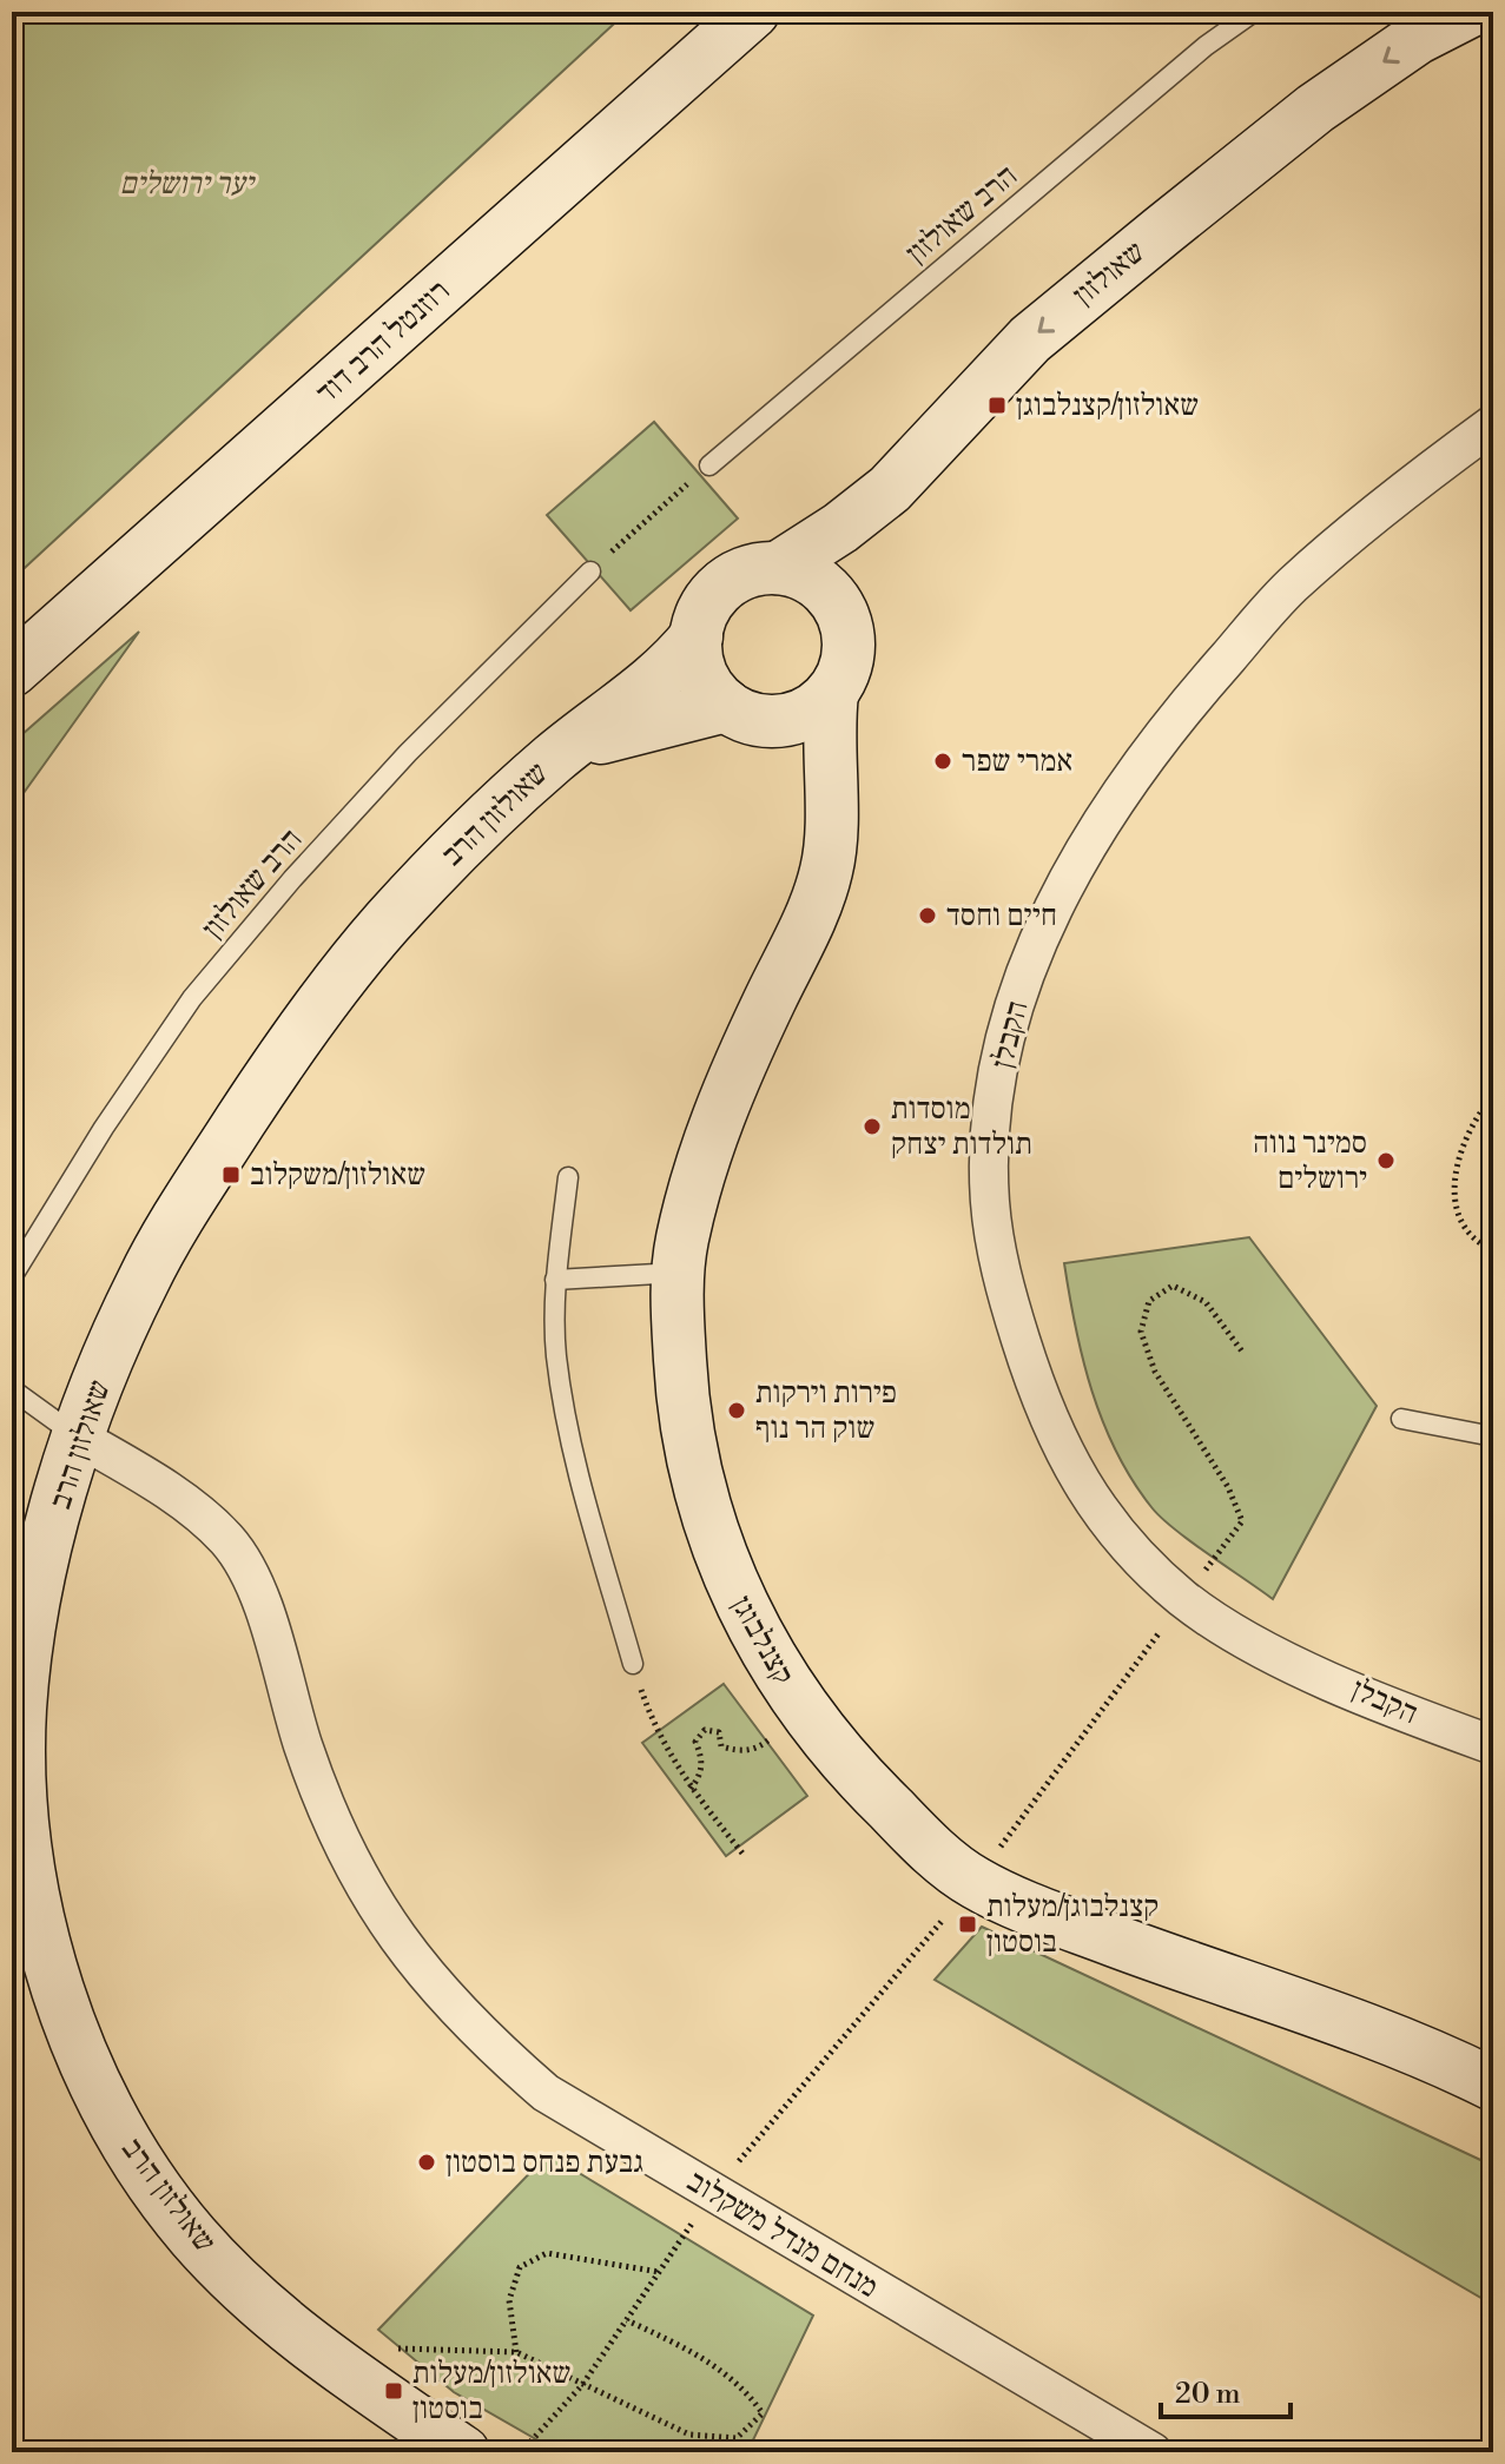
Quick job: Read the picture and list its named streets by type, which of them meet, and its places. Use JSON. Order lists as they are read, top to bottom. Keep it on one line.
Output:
{"streets":{"street":["שאולזון","רוזנטל הרב דוד","שאולזון הרב","הקבלן","קצנלבוגן","מנחם מנדל משקלוב"],"lane":["הרב שאולזון"]},"crossings":[["שאולזון","שאולזון הרב"],["שאולזון","קצנלבוגן"],["שאולזון הרב","קצנלבוגן"],["שאולזון הרב","מנחם מנדל משקלוב"]],"one_way":["שאולזון"],"parks":["יער ירושלים"],"places":{"transit":["שאולזון/קצנלבוגן","שאולזון/משקלוב","קצנלבוגן/מעלות בוסטון","שאולזון/מעלות בוסטון"],"other":["אמרי שפר","חיים וחסד","מוסדות תולדות יצחק","סמינר נווה ירושלים","פירות וירקות שוק הר נוף","גבעת פנחס בוסטון"]},"scale_bar":"20 m"}
